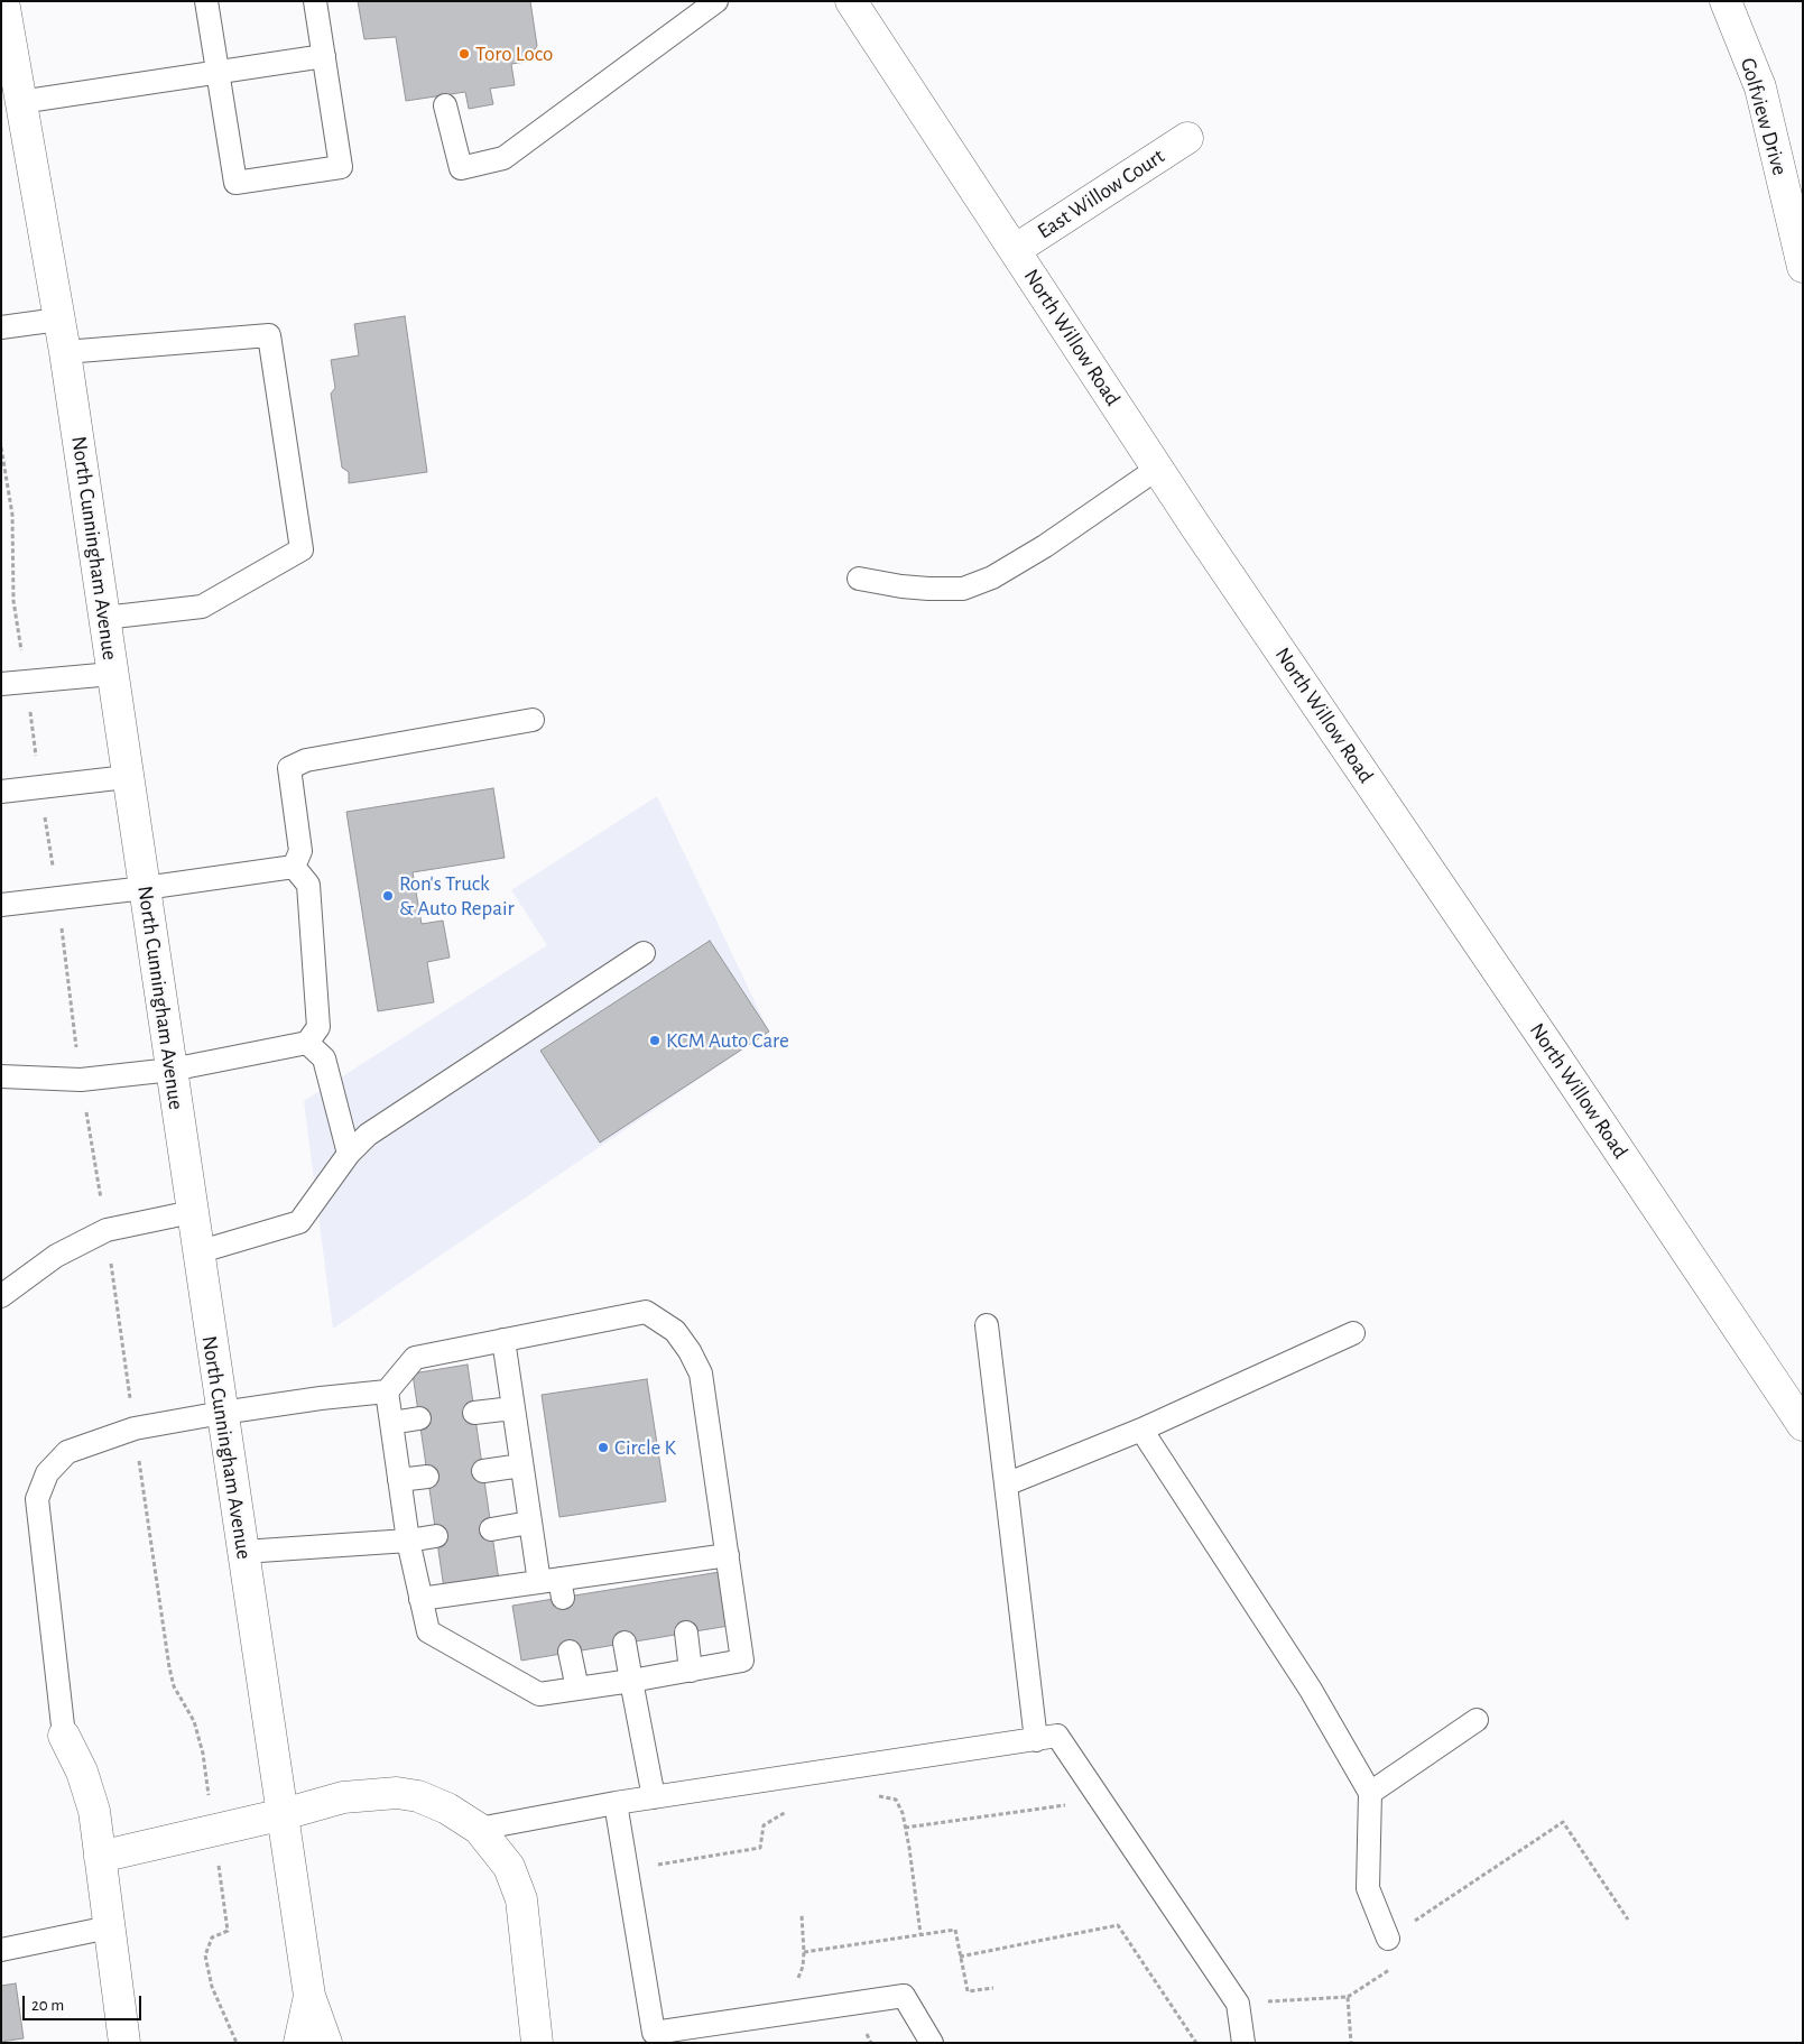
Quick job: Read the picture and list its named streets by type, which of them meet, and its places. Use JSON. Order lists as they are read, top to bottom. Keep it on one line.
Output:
{"streets":{"street":["Golfview Drive","East Willow Court","North Willow Road","North Cunningham Avenue"]},"crossings":[["East Willow Court","North Willow Road"]],"places":["Toro Loco","Ron's Truck & Auto Repair","KCM Auto Care","Circle K"],"scale_bar":"20 m"}
